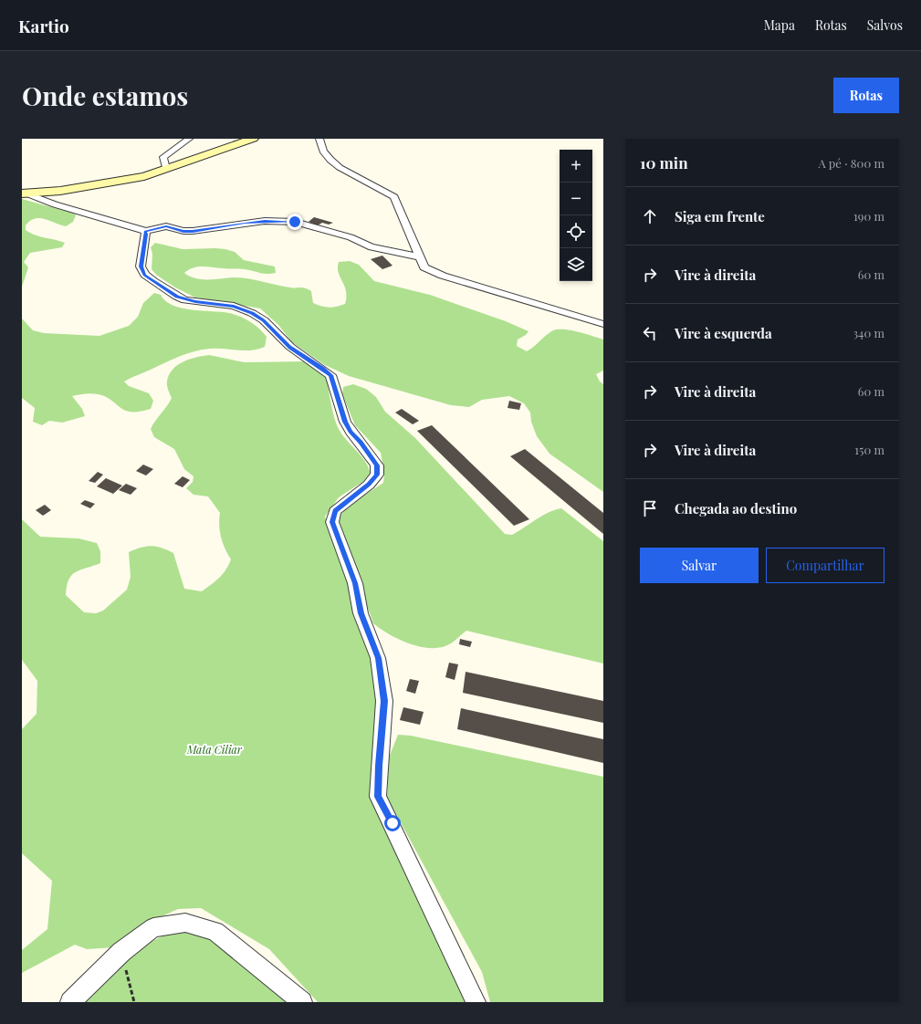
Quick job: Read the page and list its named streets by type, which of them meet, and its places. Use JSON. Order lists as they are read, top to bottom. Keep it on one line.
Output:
{"parks":["Mata Ciliar"],"page":{"header":"Kartio","nav":["Mapa","Rotas","Salvos"],"buttons":["Rotas",["Salvar","Compartilhar"]],"title":"Onde estamos","heading":["10 min","A pé · 800 m"],"map_buttons":["+","−"],"list":[["Siga em frente","190 m"],["Vire à direita","60 m"],["Vire à esquerda","340 m"],["Vire à direita","60 m"],["Vire à direita","150 m"],"Chegada ao destino"]}}
